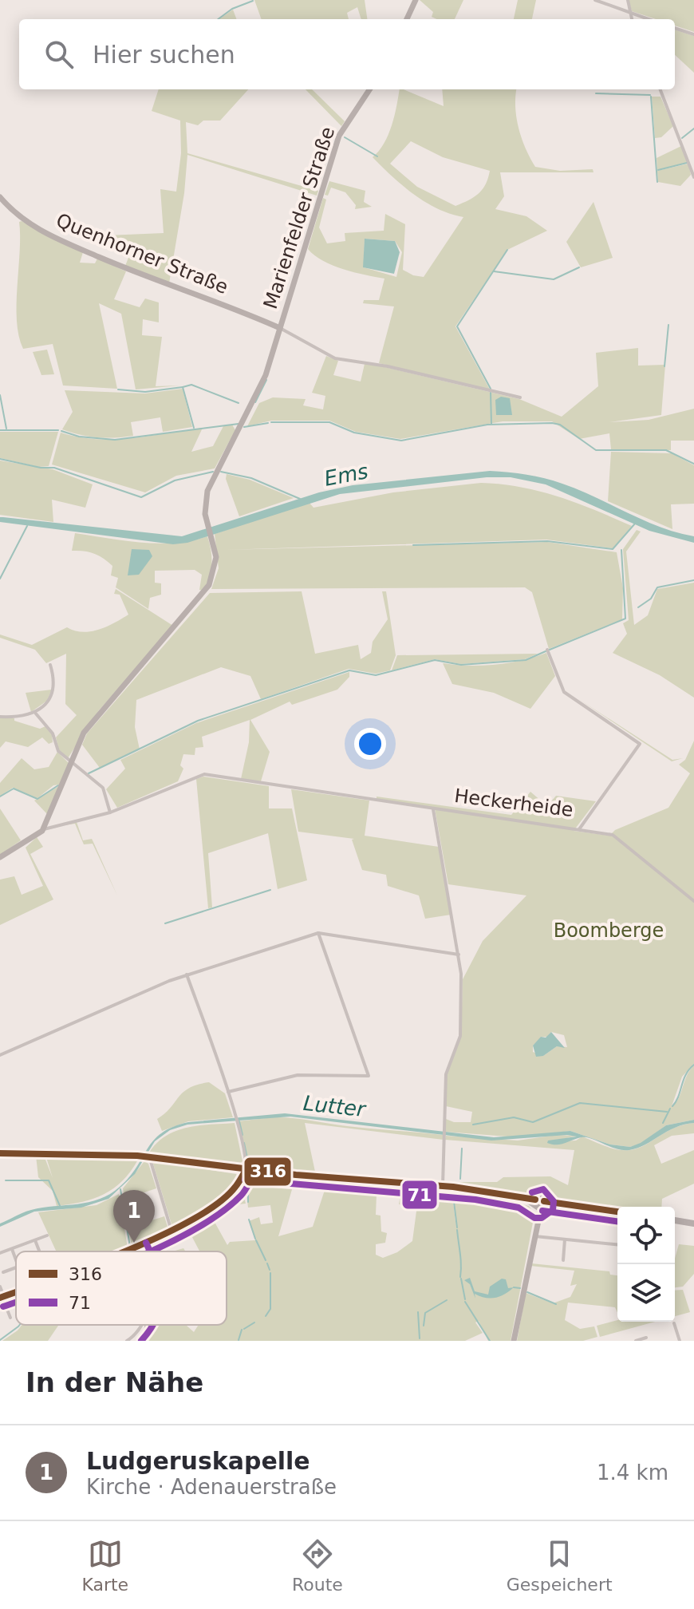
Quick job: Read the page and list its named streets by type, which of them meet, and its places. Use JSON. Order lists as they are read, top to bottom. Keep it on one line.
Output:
{"streets":{"main road":["Marienfelder Straße","Quenhorner Straße","Heckerheide"]},"crossings":[["Marienfelder Straße","Quenhorner Straße"]],"water":["Ems","Lutter"],"parks":["Boomberge"],"lines":["transit line 316","transit line 71"],"legend":["316","71"],"page":{"search":"Hier suchen","pins":"1","heading":"In der Nähe","list":[{"mark":"1","name":"Ludgeruskapelle","note":"Kirche · Adenauerstraße","value":"1.4 km"}],"nav":["Karte","Route","Gespeichert"]}}
